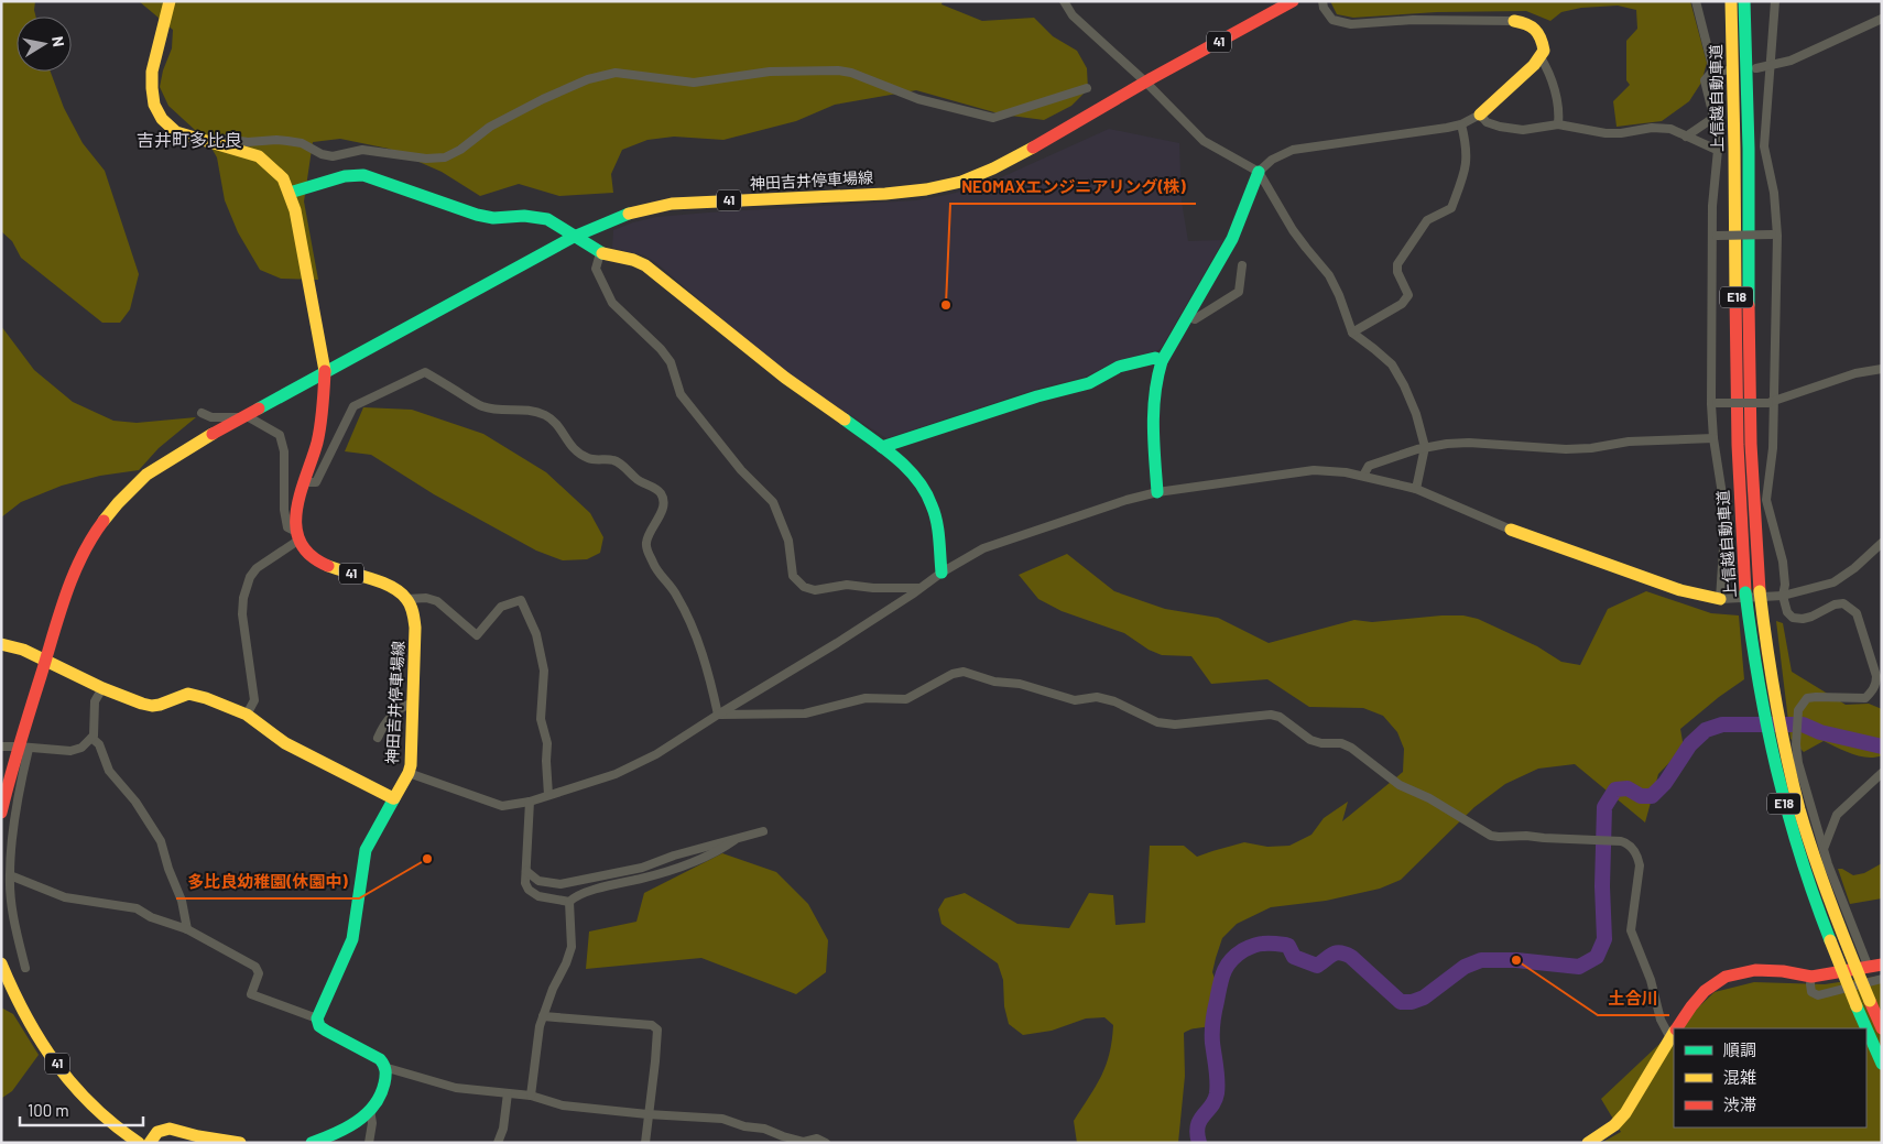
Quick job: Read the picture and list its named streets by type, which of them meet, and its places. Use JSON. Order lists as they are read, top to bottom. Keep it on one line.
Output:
{"streets":{"main road":["41","上信越自動車道","神田吉井停車場線","E18"]},"crossings":[["41","神田吉井停車場線"]],"districts":["吉井町多比良"],"places":["NEOMAXエンジニアリング(株)","多比良幼稚園(休園中)","土合川"],"legend":["順調","混雑","渋滞"],"scale_bar":"100 m","north":"right"}
